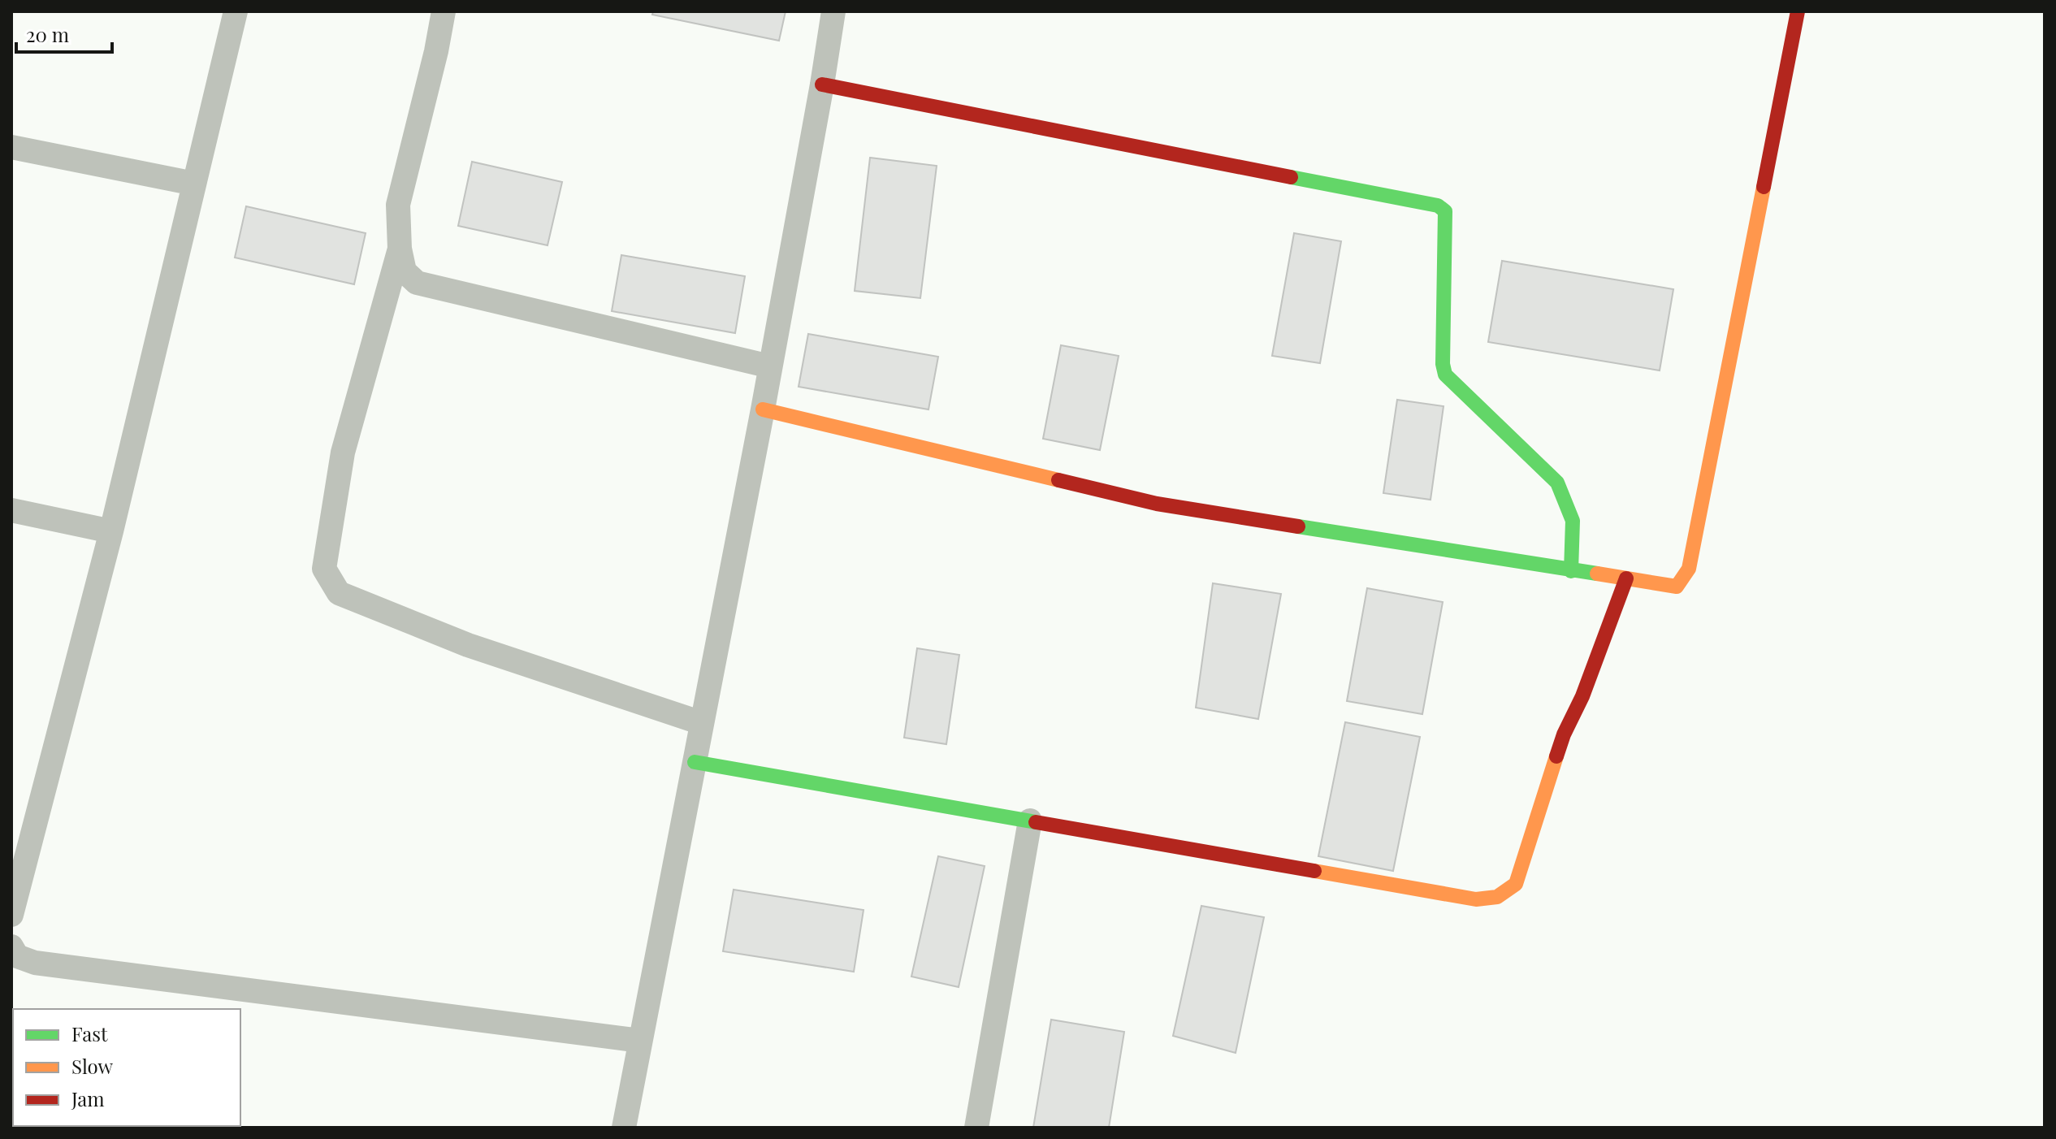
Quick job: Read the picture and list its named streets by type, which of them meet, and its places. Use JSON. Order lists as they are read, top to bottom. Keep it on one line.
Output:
{"legend":["Fast","Slow","Jam"],"scale_bar":"20 m"}
